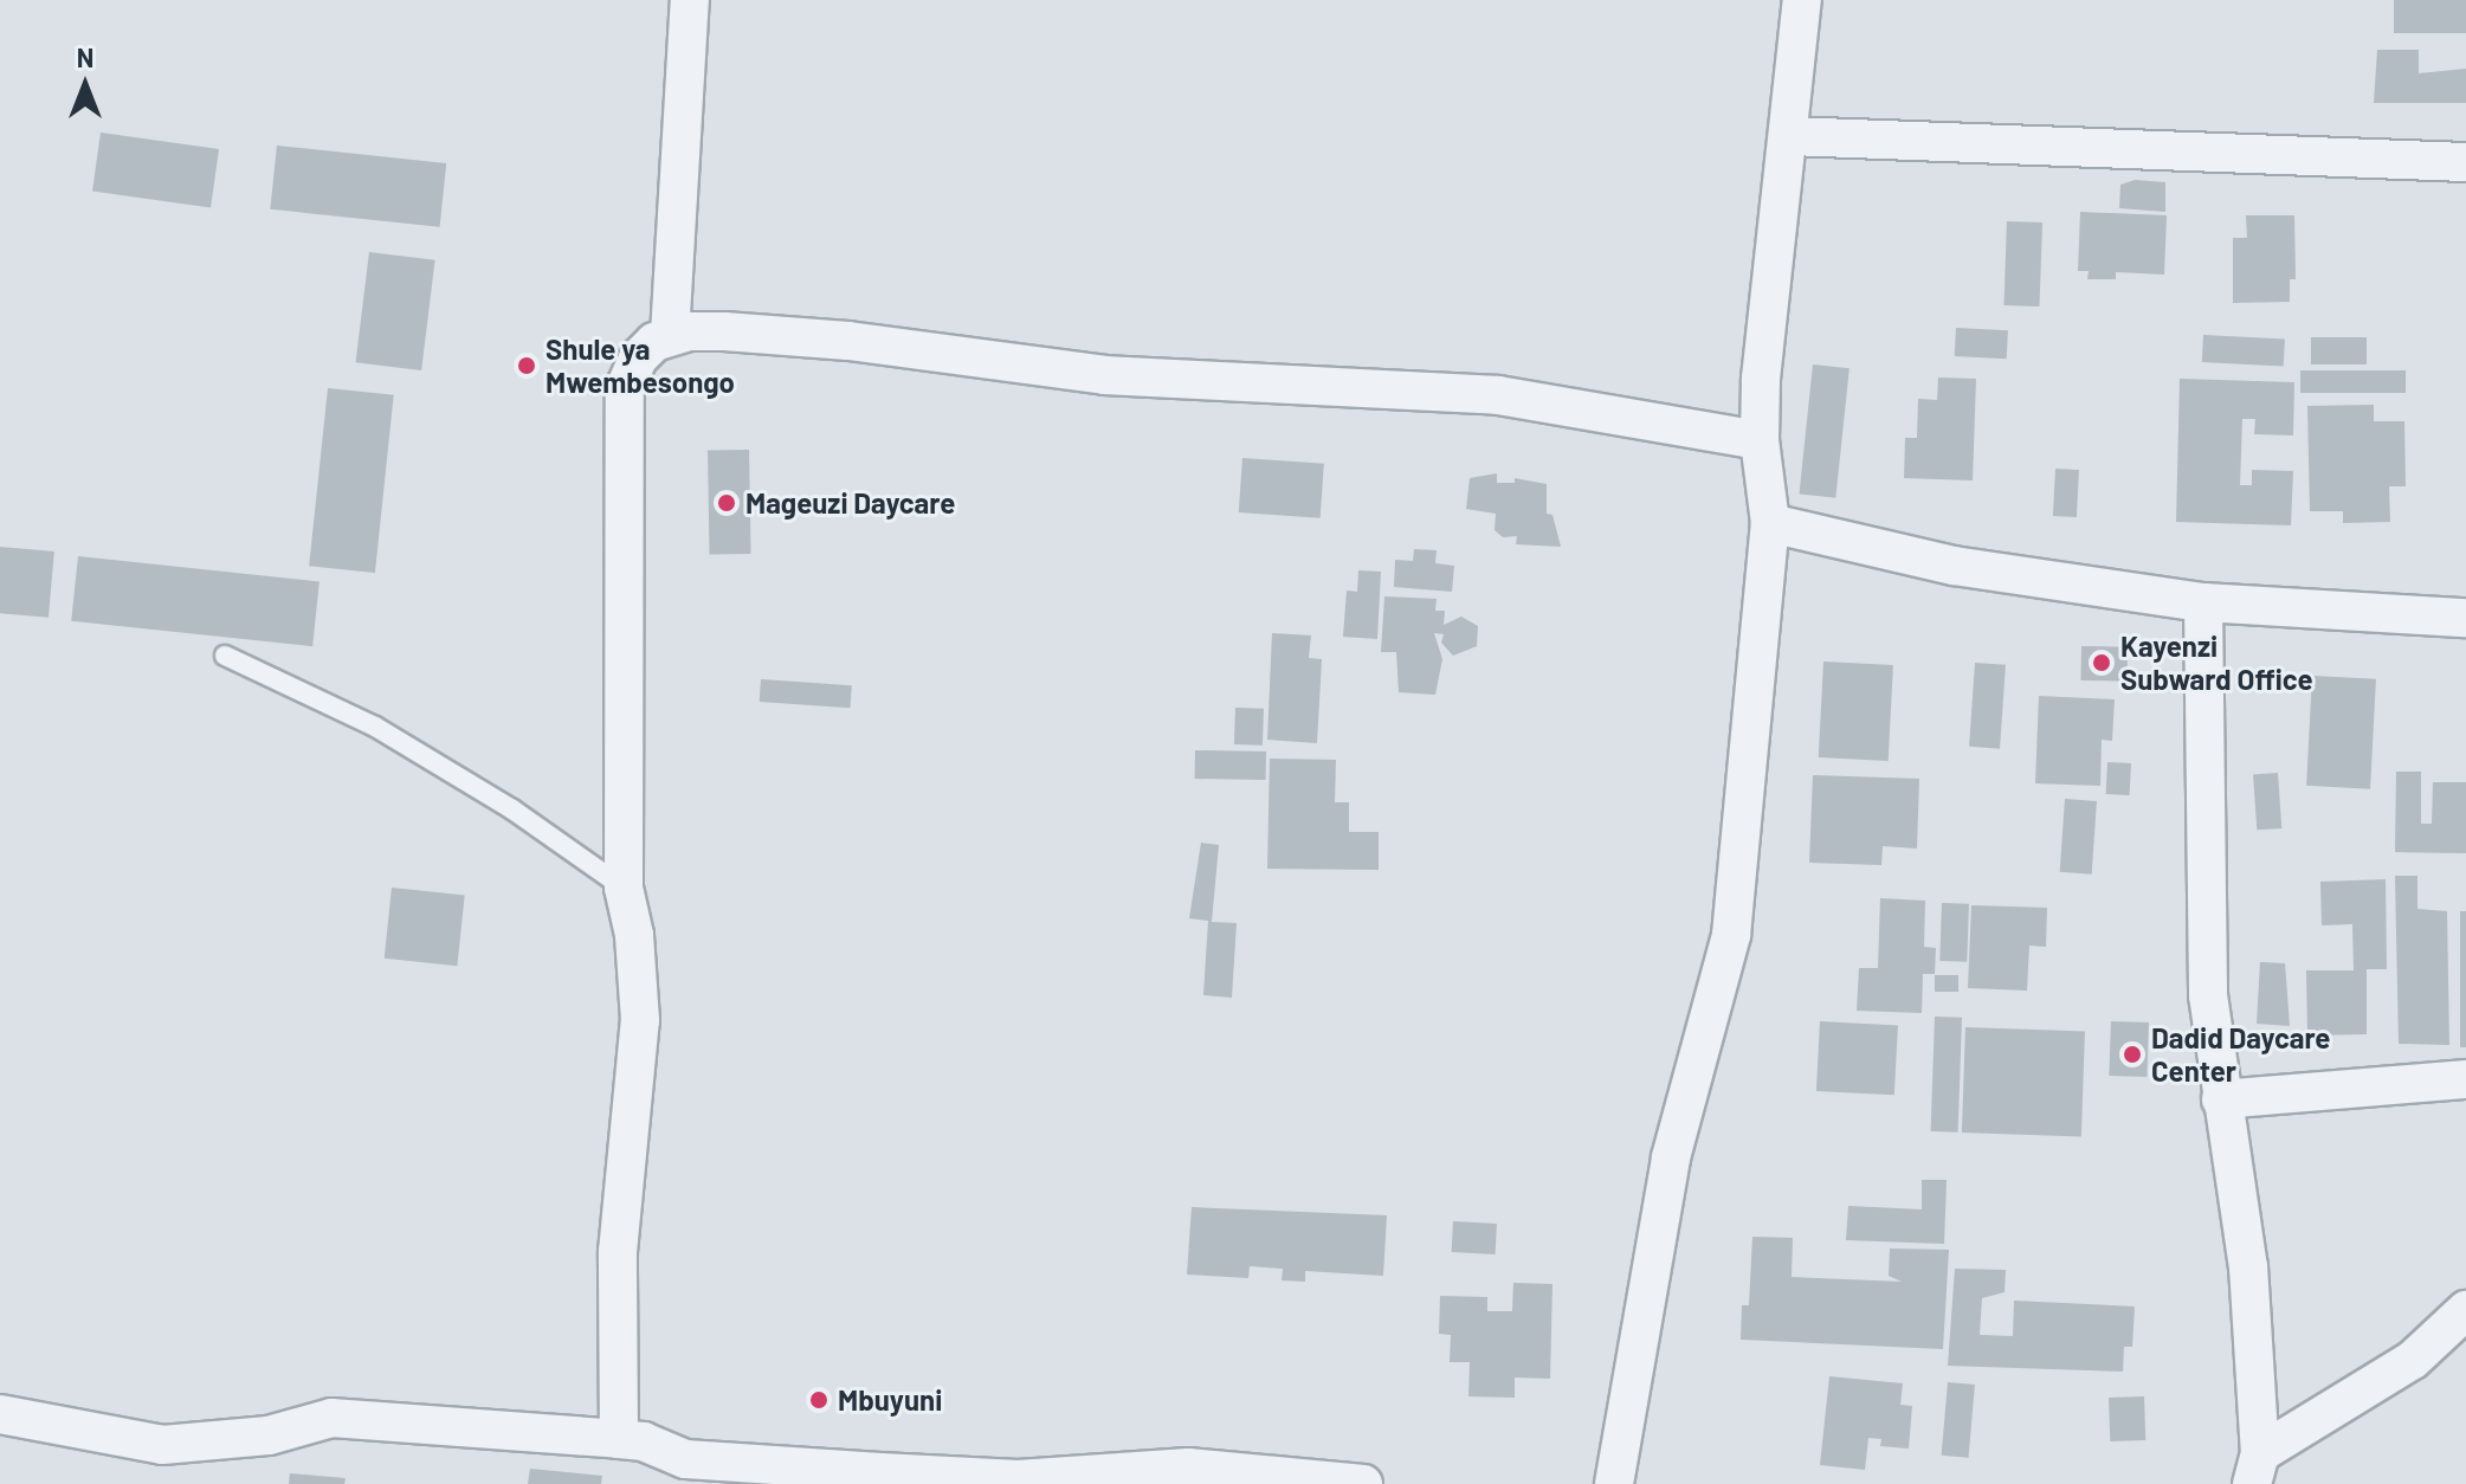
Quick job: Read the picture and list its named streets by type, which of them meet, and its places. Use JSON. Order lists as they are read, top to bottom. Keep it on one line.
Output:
{"places":["Shule ya Mwembesongo","Mageuzi Daycare","Kayenzi Subward Office","Dadid Daycare Center","Mbuyuni"],"north":"top"}
